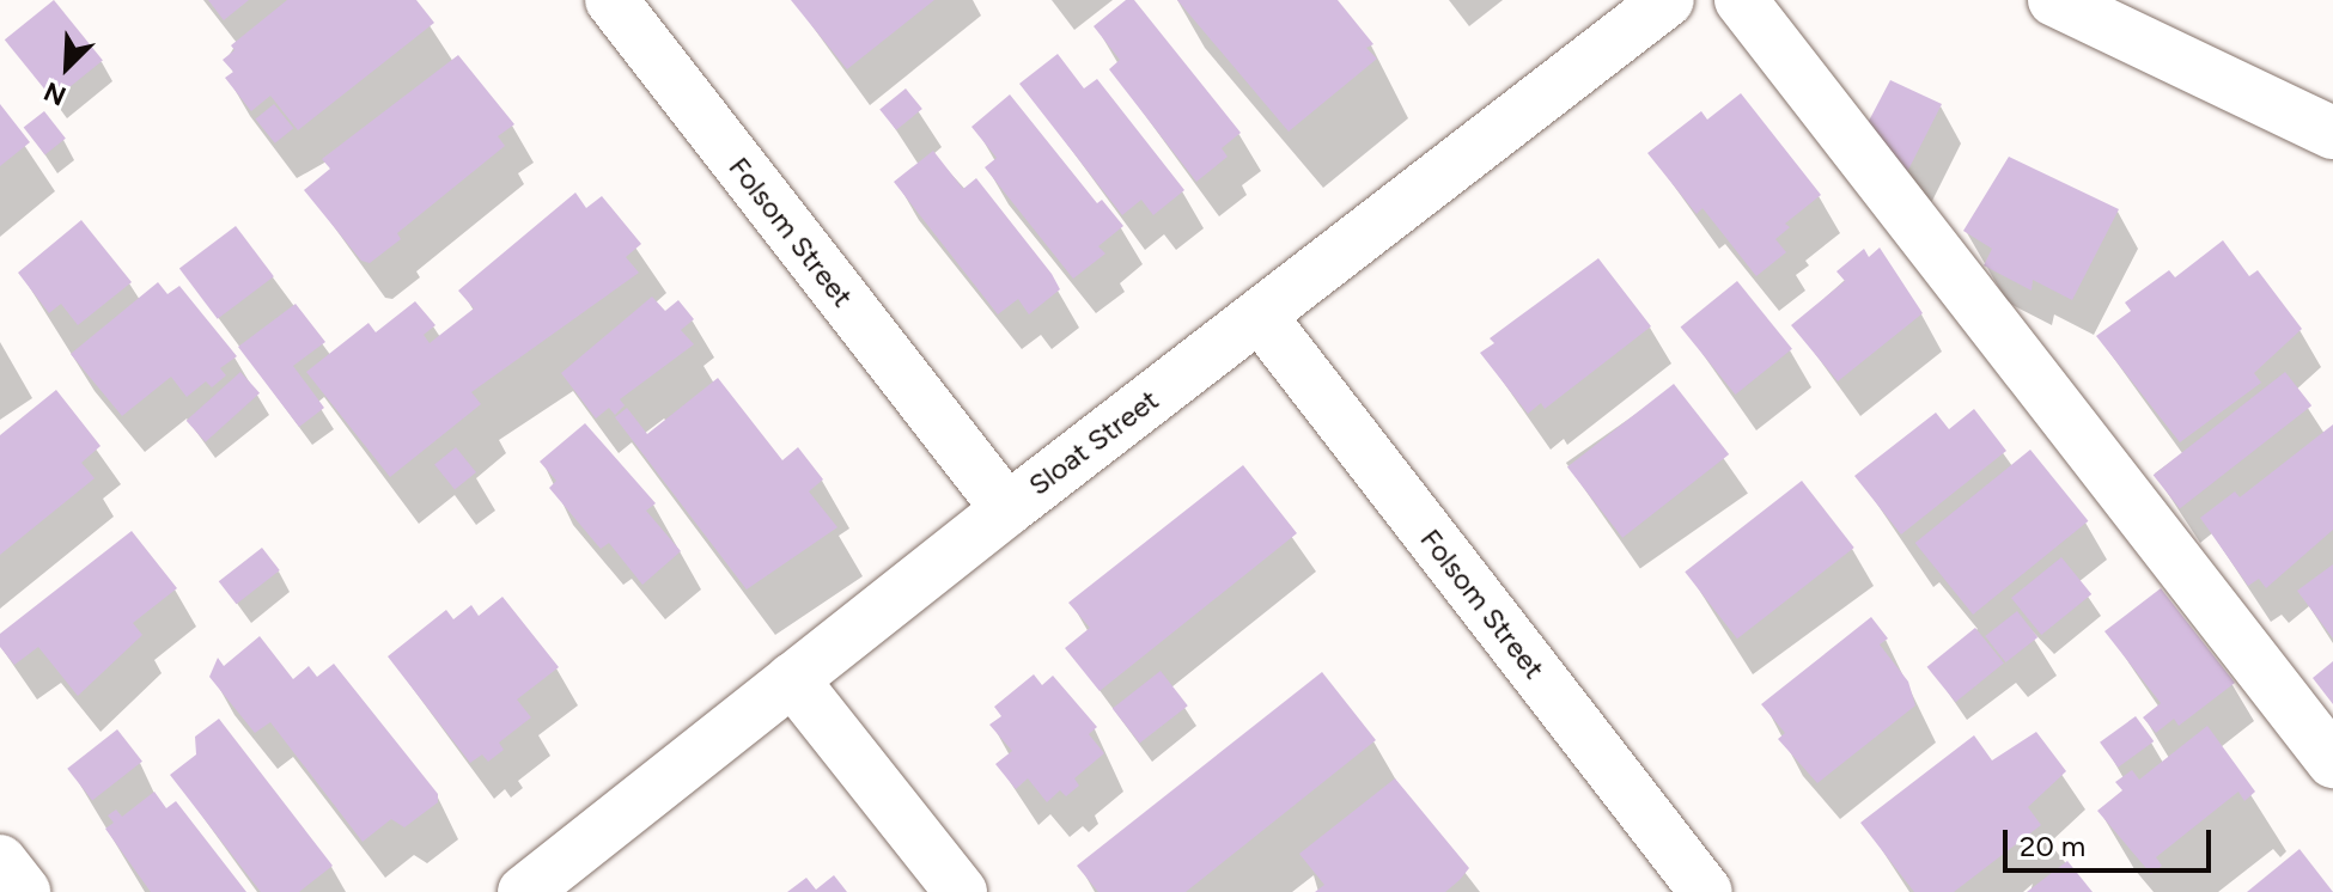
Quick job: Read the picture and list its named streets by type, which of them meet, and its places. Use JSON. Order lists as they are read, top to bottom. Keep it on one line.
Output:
{"streets":{"street":["Folsom Street","Sloat Street"]},"crossings":[["Folsom Street","Sloat Street"]],"scale_bar":"20 m","north":"bottom left"}
